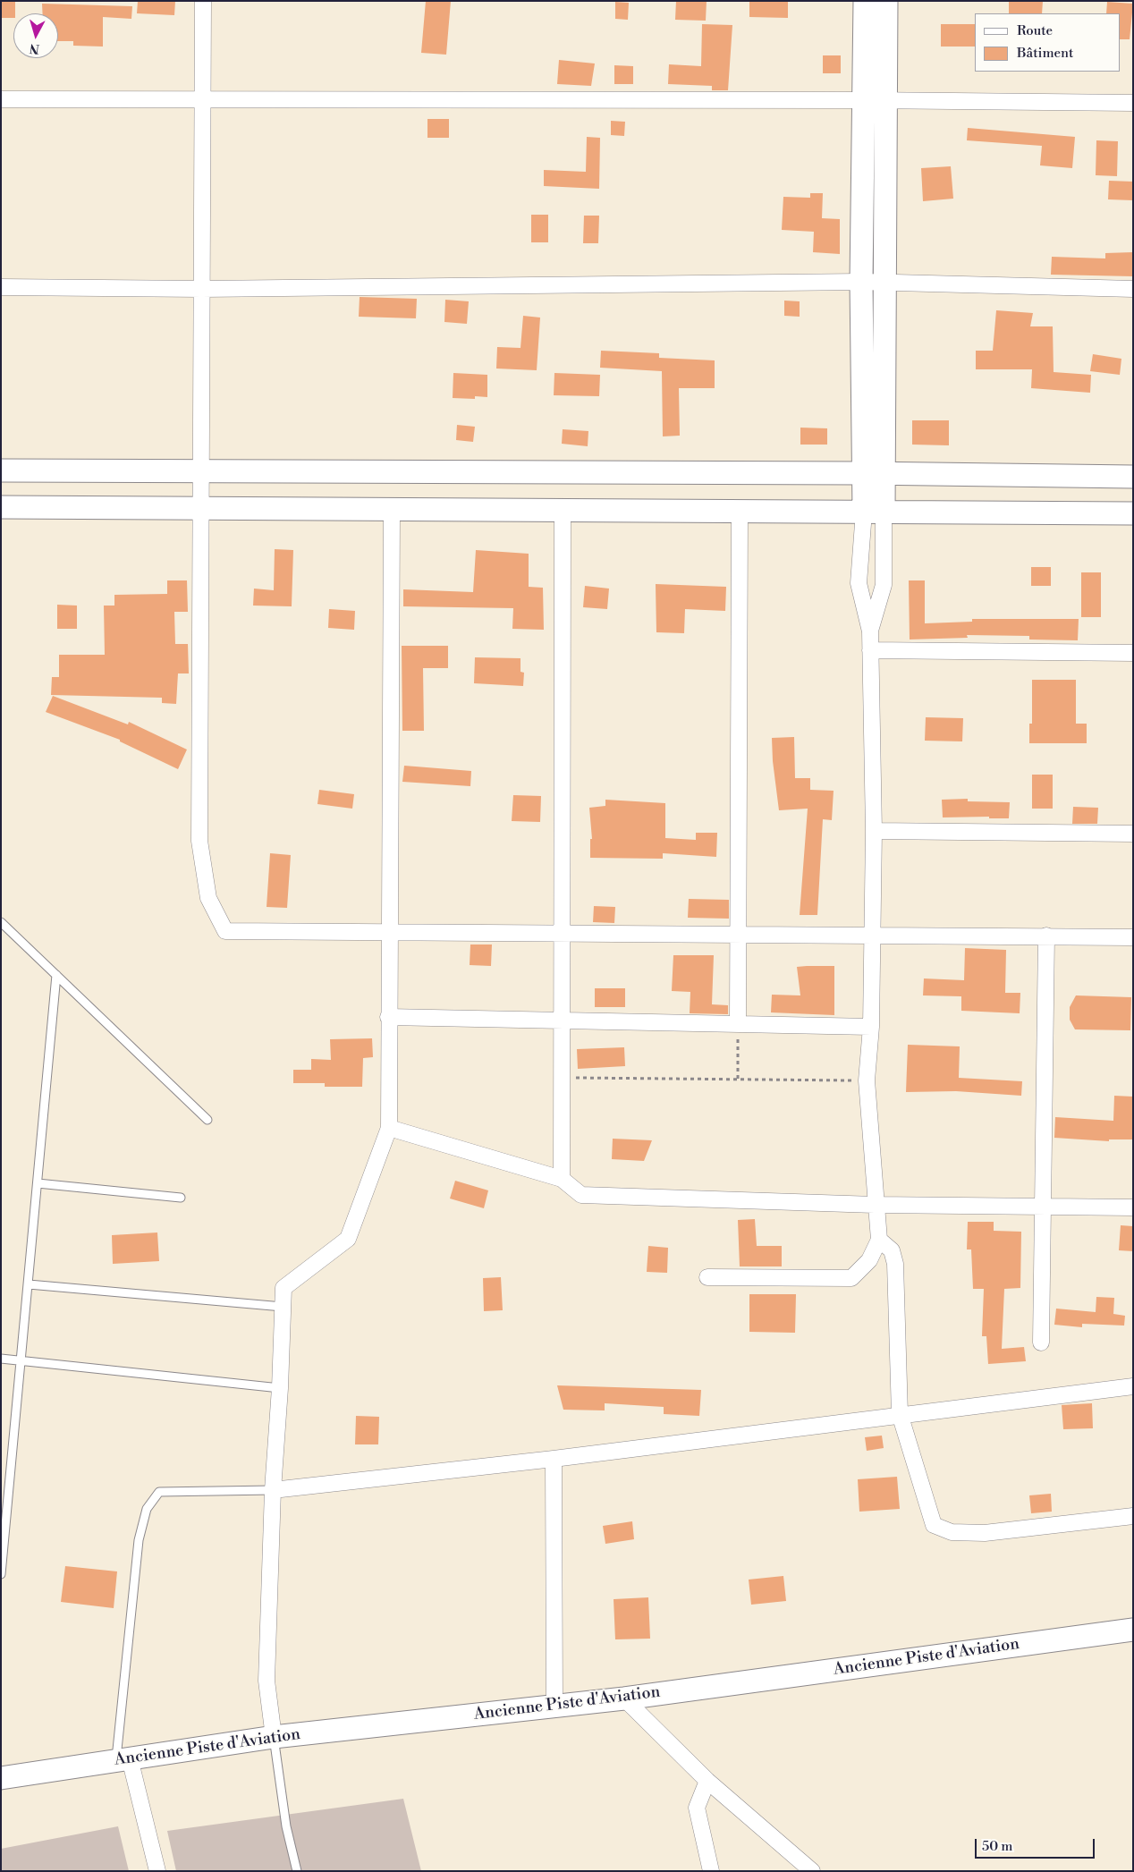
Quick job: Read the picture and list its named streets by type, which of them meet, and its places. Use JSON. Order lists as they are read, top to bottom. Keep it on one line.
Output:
{"streets":{"street":["Ancienne Piste d'Aviation"]},"legend":["Route","Bâtiment"],"scale_bar":"50 m","north":"bottom"}
